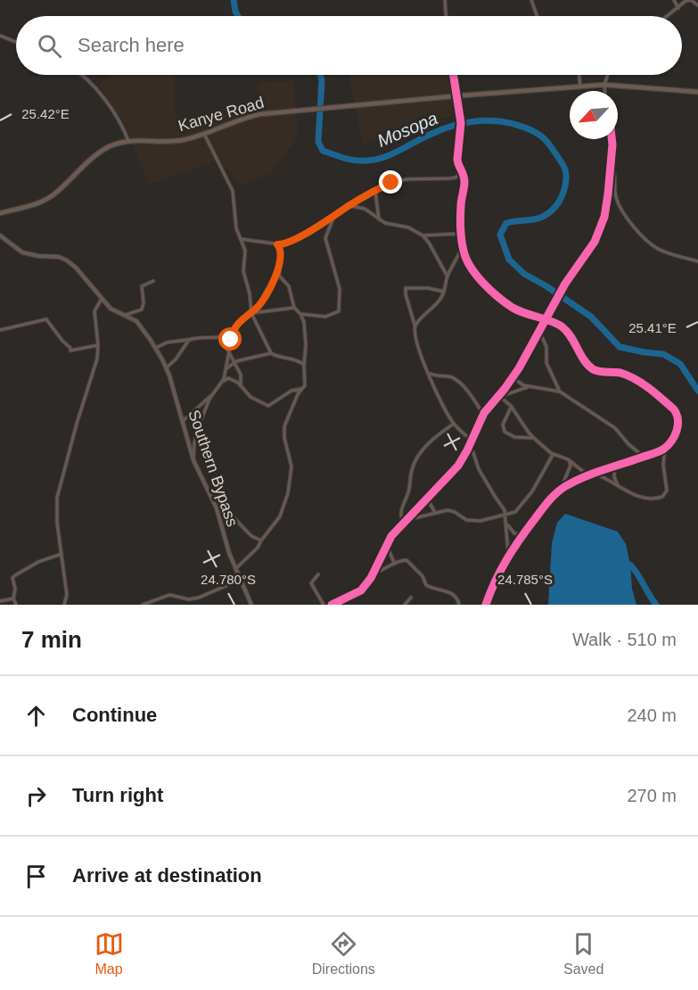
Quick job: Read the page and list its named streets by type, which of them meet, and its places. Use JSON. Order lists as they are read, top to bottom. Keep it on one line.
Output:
{"streets":{"main road":["Kanye Road"],"street":["Southern Bypass"]},"water":["Mosopa"],"north":"bottom left","page":{"search":"Search here","heading":["7 min","Walk · 510 m"],"list":[["Continue","240 m"],["Turn right","270 m"],"Arrive at destination"],"nav":["Map","Directions","Saved"]},"coordinates":["25.42°E","25.41°E","24.780°S","24.785°S"]}
